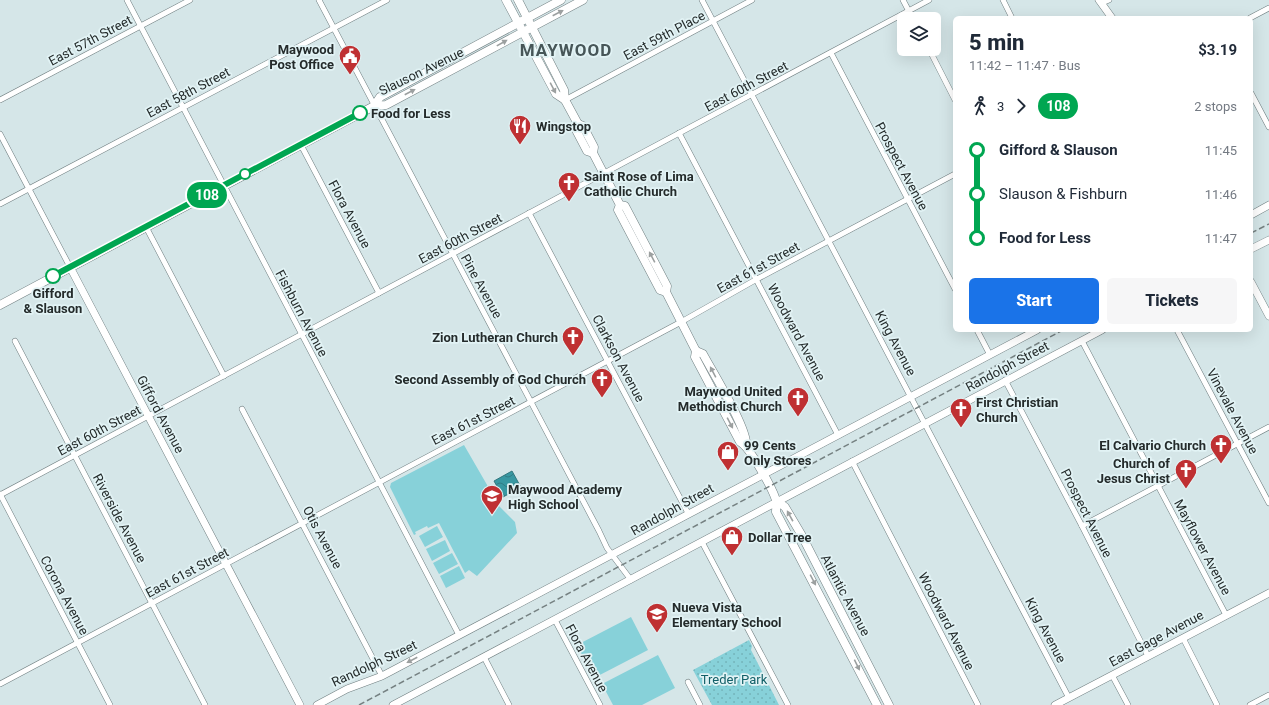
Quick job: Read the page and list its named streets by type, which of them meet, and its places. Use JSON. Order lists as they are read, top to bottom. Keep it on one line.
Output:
{"streets":{"main road":["Slauson Avenue","Atlantic Avenue"],"street":["East 59th Place","East 57th Street","East 60th Street","East 58th Street","Prospect Avenue","Flora Avenue","East 61st Street","Pine Avenue","Fishburn Avenue","Woodward Avenue","King Avenue","Clarkson Avenue","Randolph Street","Vinevale Avenue","Gifford Avenue","Riverside Avenue","Otis Avenue","Mayflower Avenue","Corona Avenue","East Gage Avenue"]},"crossings":[["East 59th Place","King Avenue"],["East 57th Street","Fishburn Avenue"],["Slauson Avenue","Pine Avenue"],["East 60th Street","Prospect Avenue"],["East 60th Street","Flora Avenue"],["East 60th Street","Pine Avenue"],["East 60th Street","Fishburn Avenue"],["East 60th Street","Woodward Avenue"],["East 60th Street","King Avenue"],["East 60th Street","Clarkson Avenue"],["East 60th Street","Gifford Avenue"],["East 60th Street","Riverside Avenue"],["East 60th Street","Corona Avenue"],["East 60th Street","Atlantic Avenue"],["East 58th Street","Pine Avenue"],["East 58th Street","Fishburn Avenue"],["East 58th Street","Gifford Avenue"],["Prospect Avenue","East 61st Street"],["Prospect Avenue","Randolph Street"],["Prospect Avenue","East Gage Avenue"],["Flora Avenue","Randolph Street"],["East 61st Street","Pine Avenue"],["East 61st Street","Fishburn Avenue"],["East 61st Street","Woodward Avenue"],["East 61st Street","King Avenue"],["East 61st Street","Clarkson Avenue"],["East 61st Street","Gifford Avenue"],["East 61st Street","Riverside Avenue"],["East 61st Street","Otis Avenue"],["East 61st Street","Corona Avenue"],["East 61st Street","Atlantic Avenue"],["Pine Avenue","Randolph Street"],["Fishburn Avenue","Randolph Street"],["Woodward Avenue","Randolph Street"],["King Avenue","Randolph Street"],["King Avenue","East Gage Avenue"],["Clarkson Avenue","Randolph Street"],["Randolph Street","Otis Avenue"],["Randolph Street","Mayflower Avenue"],["Randolph Street","Atlantic Avenue"],["Mayflower Avenue","East Gage Avenue"]],"districts":["MAYWOOD"],"parks":["Treder Park"],"places":{"public building":["Maywood Post Office"],"other":["Food for Less","Gifford & Slauson"],"restaurant":["Wingstop"],"church":["Saint Rose of Lima Catholic Church","Zion Lutheran Church","Second Assembly of God Church","Maywood United Methodist Church","First Christian Church","El Calvario Church","Church of Jesus Christ"],"shop":["99 Cents Only Stores","Dollar Tree"],"school or university":["Maywood Academy High School","Nueva Vista Elementary School"]},"lines":["bus line 108"],"page":{"on_map":"108","heading":["5 min","11:42 – 11:47 · Bus","$3.19"],"legs":["3","108","2 stops"],"list":[{"name":"Gifford & Slauson","value":"11:45"},{"name":"Slauson & Fishburn","value":"11:46"},{"name":"Food for Less","value":"11:47"}],"buttons":["Start","Tickets"]}}
